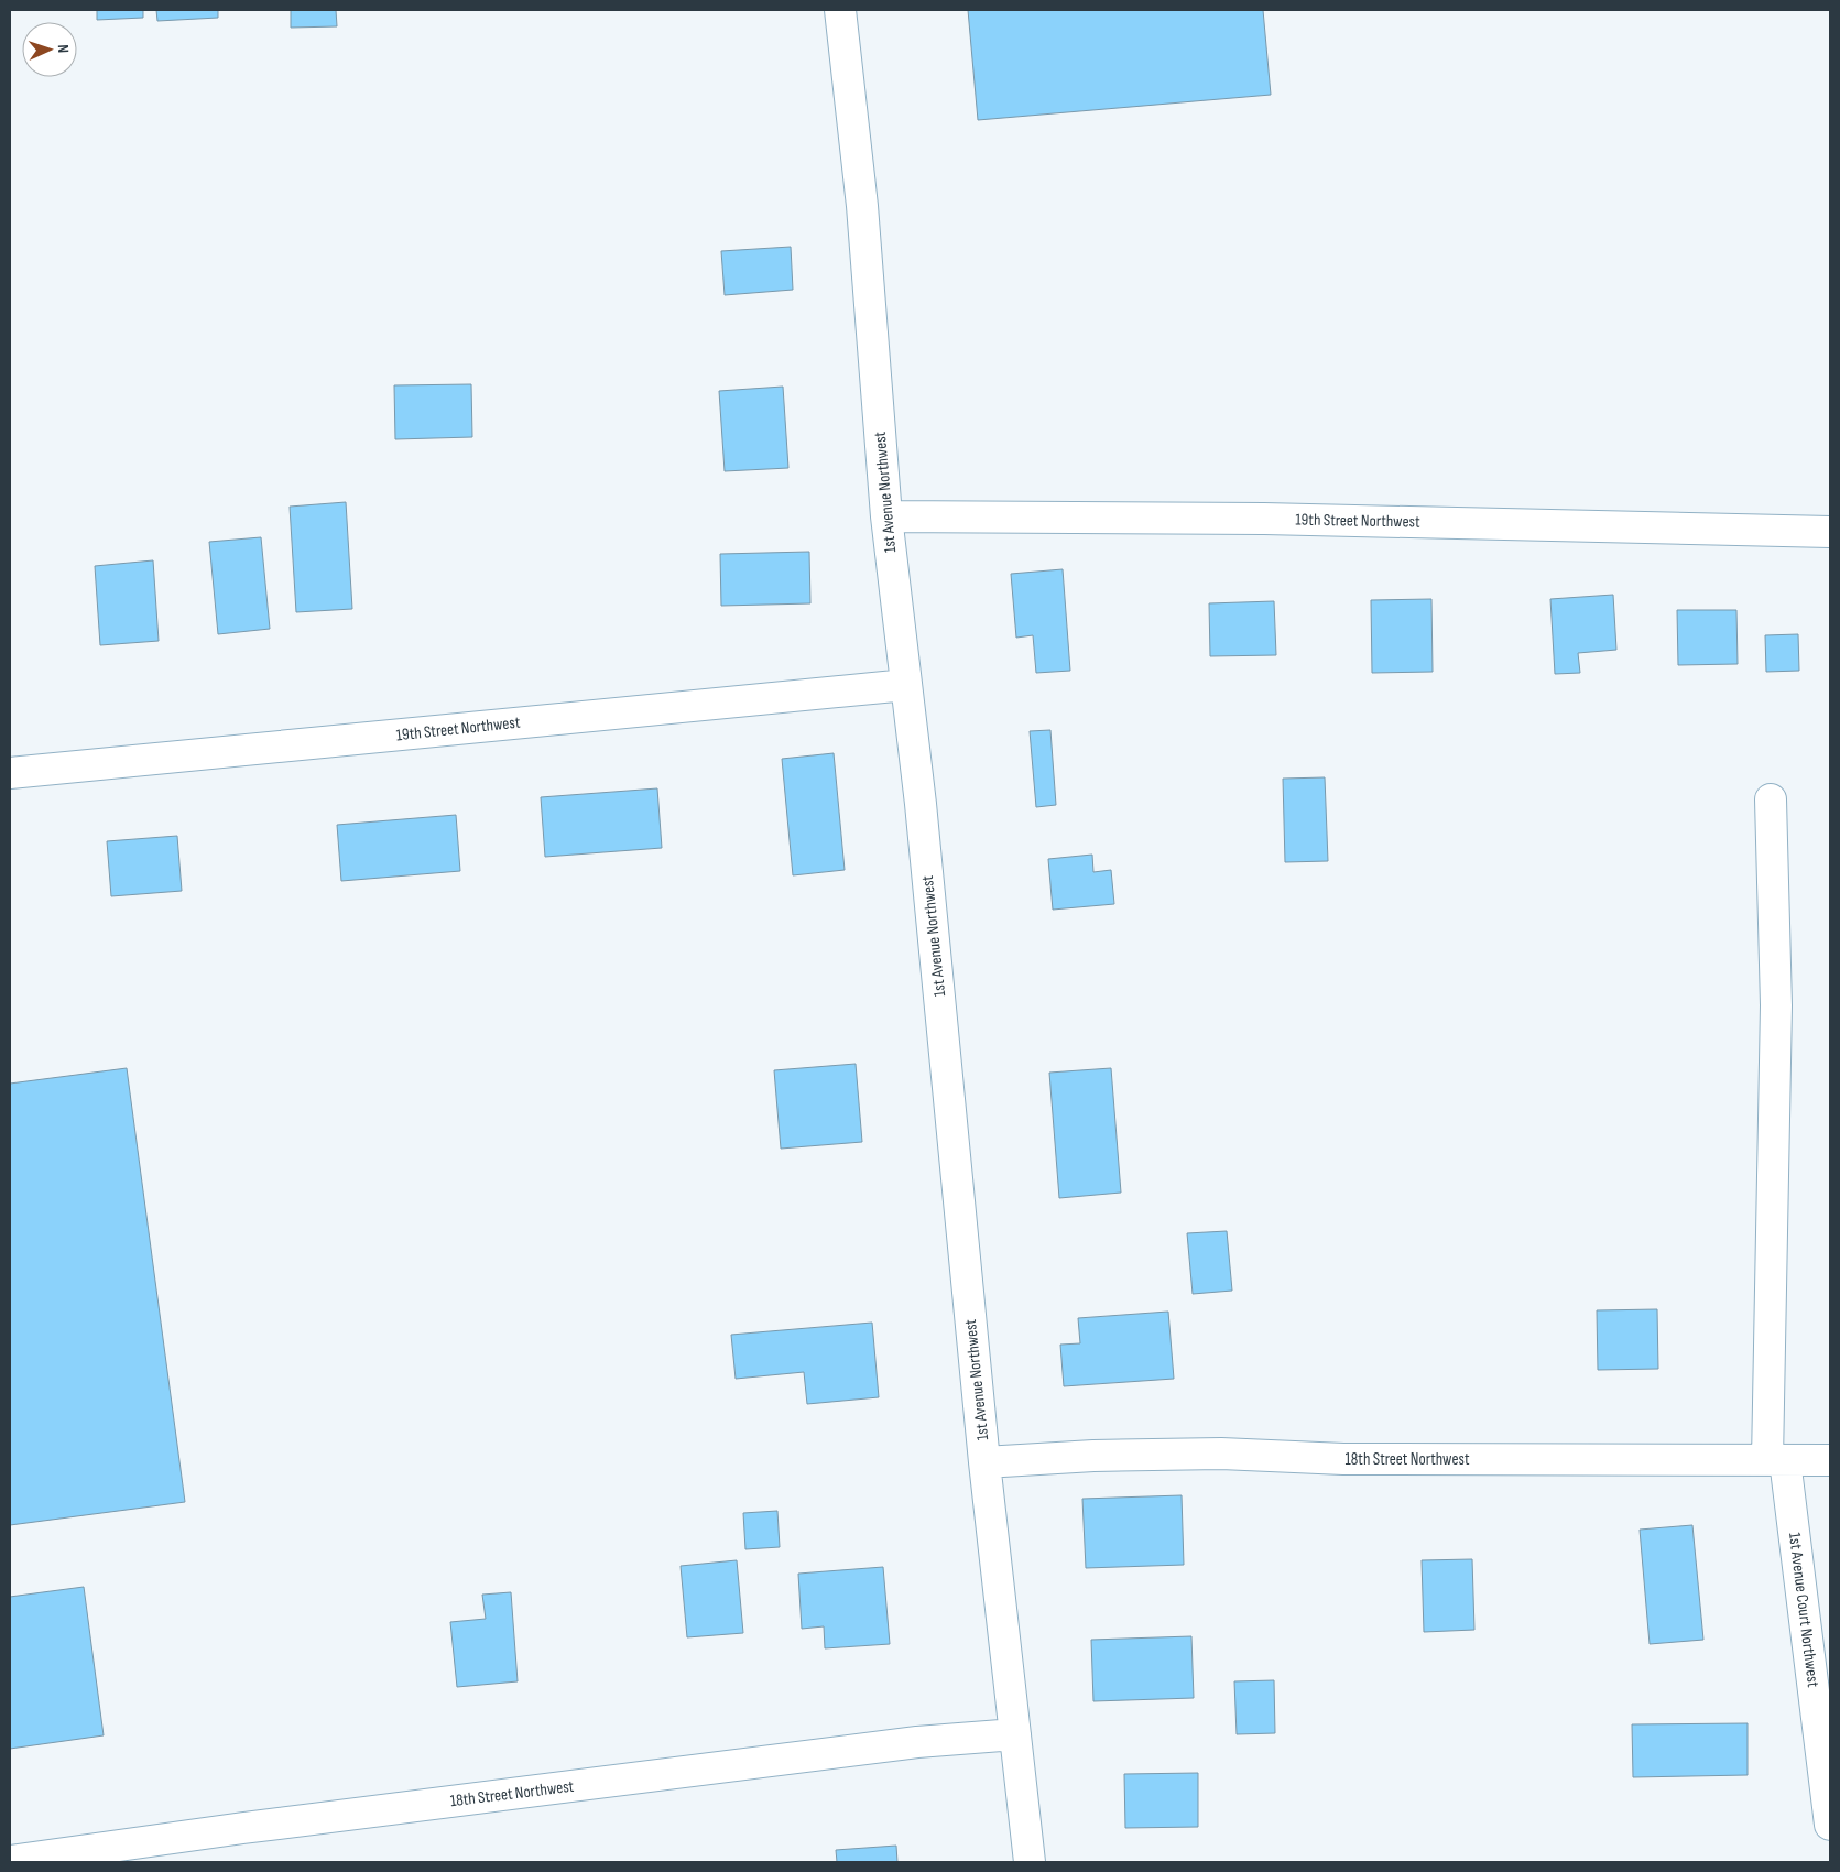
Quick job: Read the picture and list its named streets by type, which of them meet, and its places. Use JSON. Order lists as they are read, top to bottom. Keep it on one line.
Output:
{"streets":{"street":["1st Avenue Northwest","19th Street Northwest","18th Street Northwest","1st Avenue Court Northwest"]},"crossings":[["1st Avenue Northwest","19th Street Northwest"],["1st Avenue Northwest","18th Street Northwest"],["18th Street Northwest","1st Avenue Court Northwest"]],"north":"right"}
